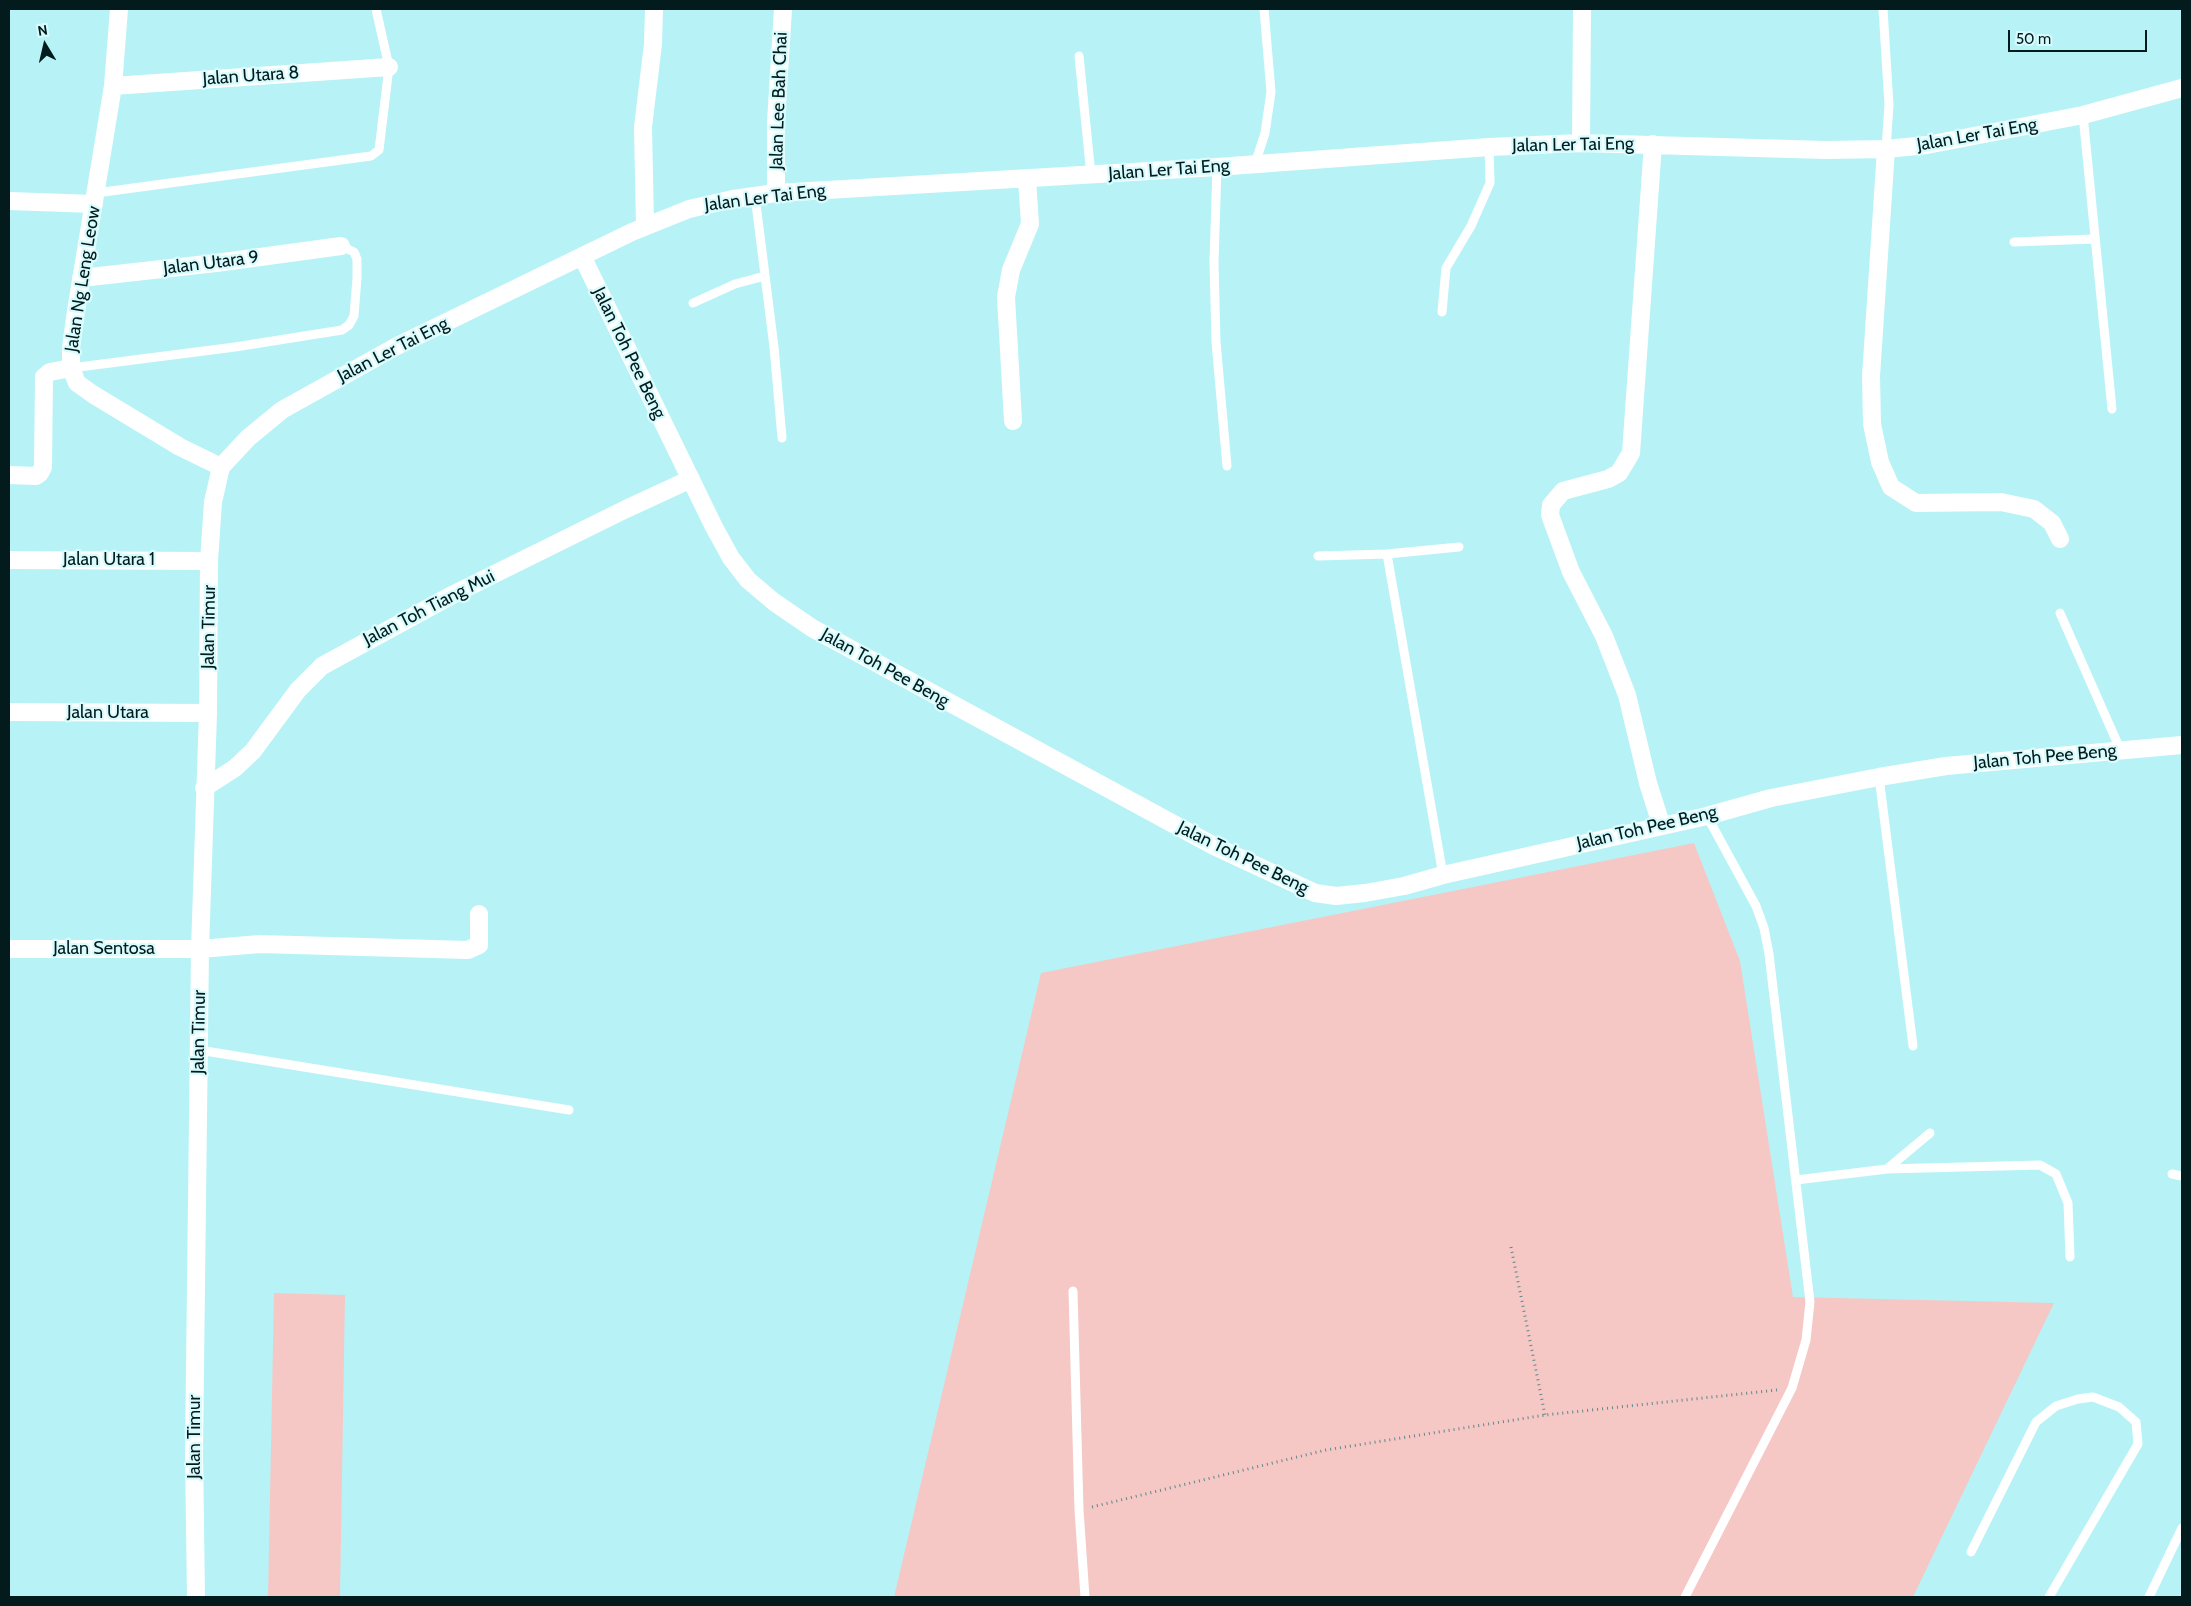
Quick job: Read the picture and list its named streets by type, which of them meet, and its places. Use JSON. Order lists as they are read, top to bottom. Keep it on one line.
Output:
{"streets":{"street":["Jalan Utara 8","Jalan Lee Bah Chai","Jalan Ler Tai Eng","Jalan Utara 9","Jalan Ng Leng Leow","Jalan Toh Pee Beng","Jalan Utara 1","Jalan Toh Tiang Mui","Jalan Timur","Jalan Utara","Jalan Sentosa"]},"crossings":[["Jalan Utara 8","Jalan Ng Leng Leow"],["Jalan Lee Bah Chai","Jalan Ler Tai Eng"],["Jalan Ler Tai Eng","Jalan Ng Leng Leow"],["Jalan Ler Tai Eng","Jalan Toh Pee Beng"],["Jalan Ler Tai Eng","Jalan Timur"],["Jalan Utara 9","Jalan Ng Leng Leow"],["Jalan Ng Leng Leow","Jalan Timur"],["Jalan Toh Pee Beng","Jalan Toh Tiang Mui"],["Jalan Utara 1","Jalan Timur"],["Jalan Toh Tiang Mui","Jalan Timur"],["Jalan Timur","Jalan Utara"],["Jalan Timur","Jalan Sentosa"]],"scale_bar":"50 m","north":"top"}
